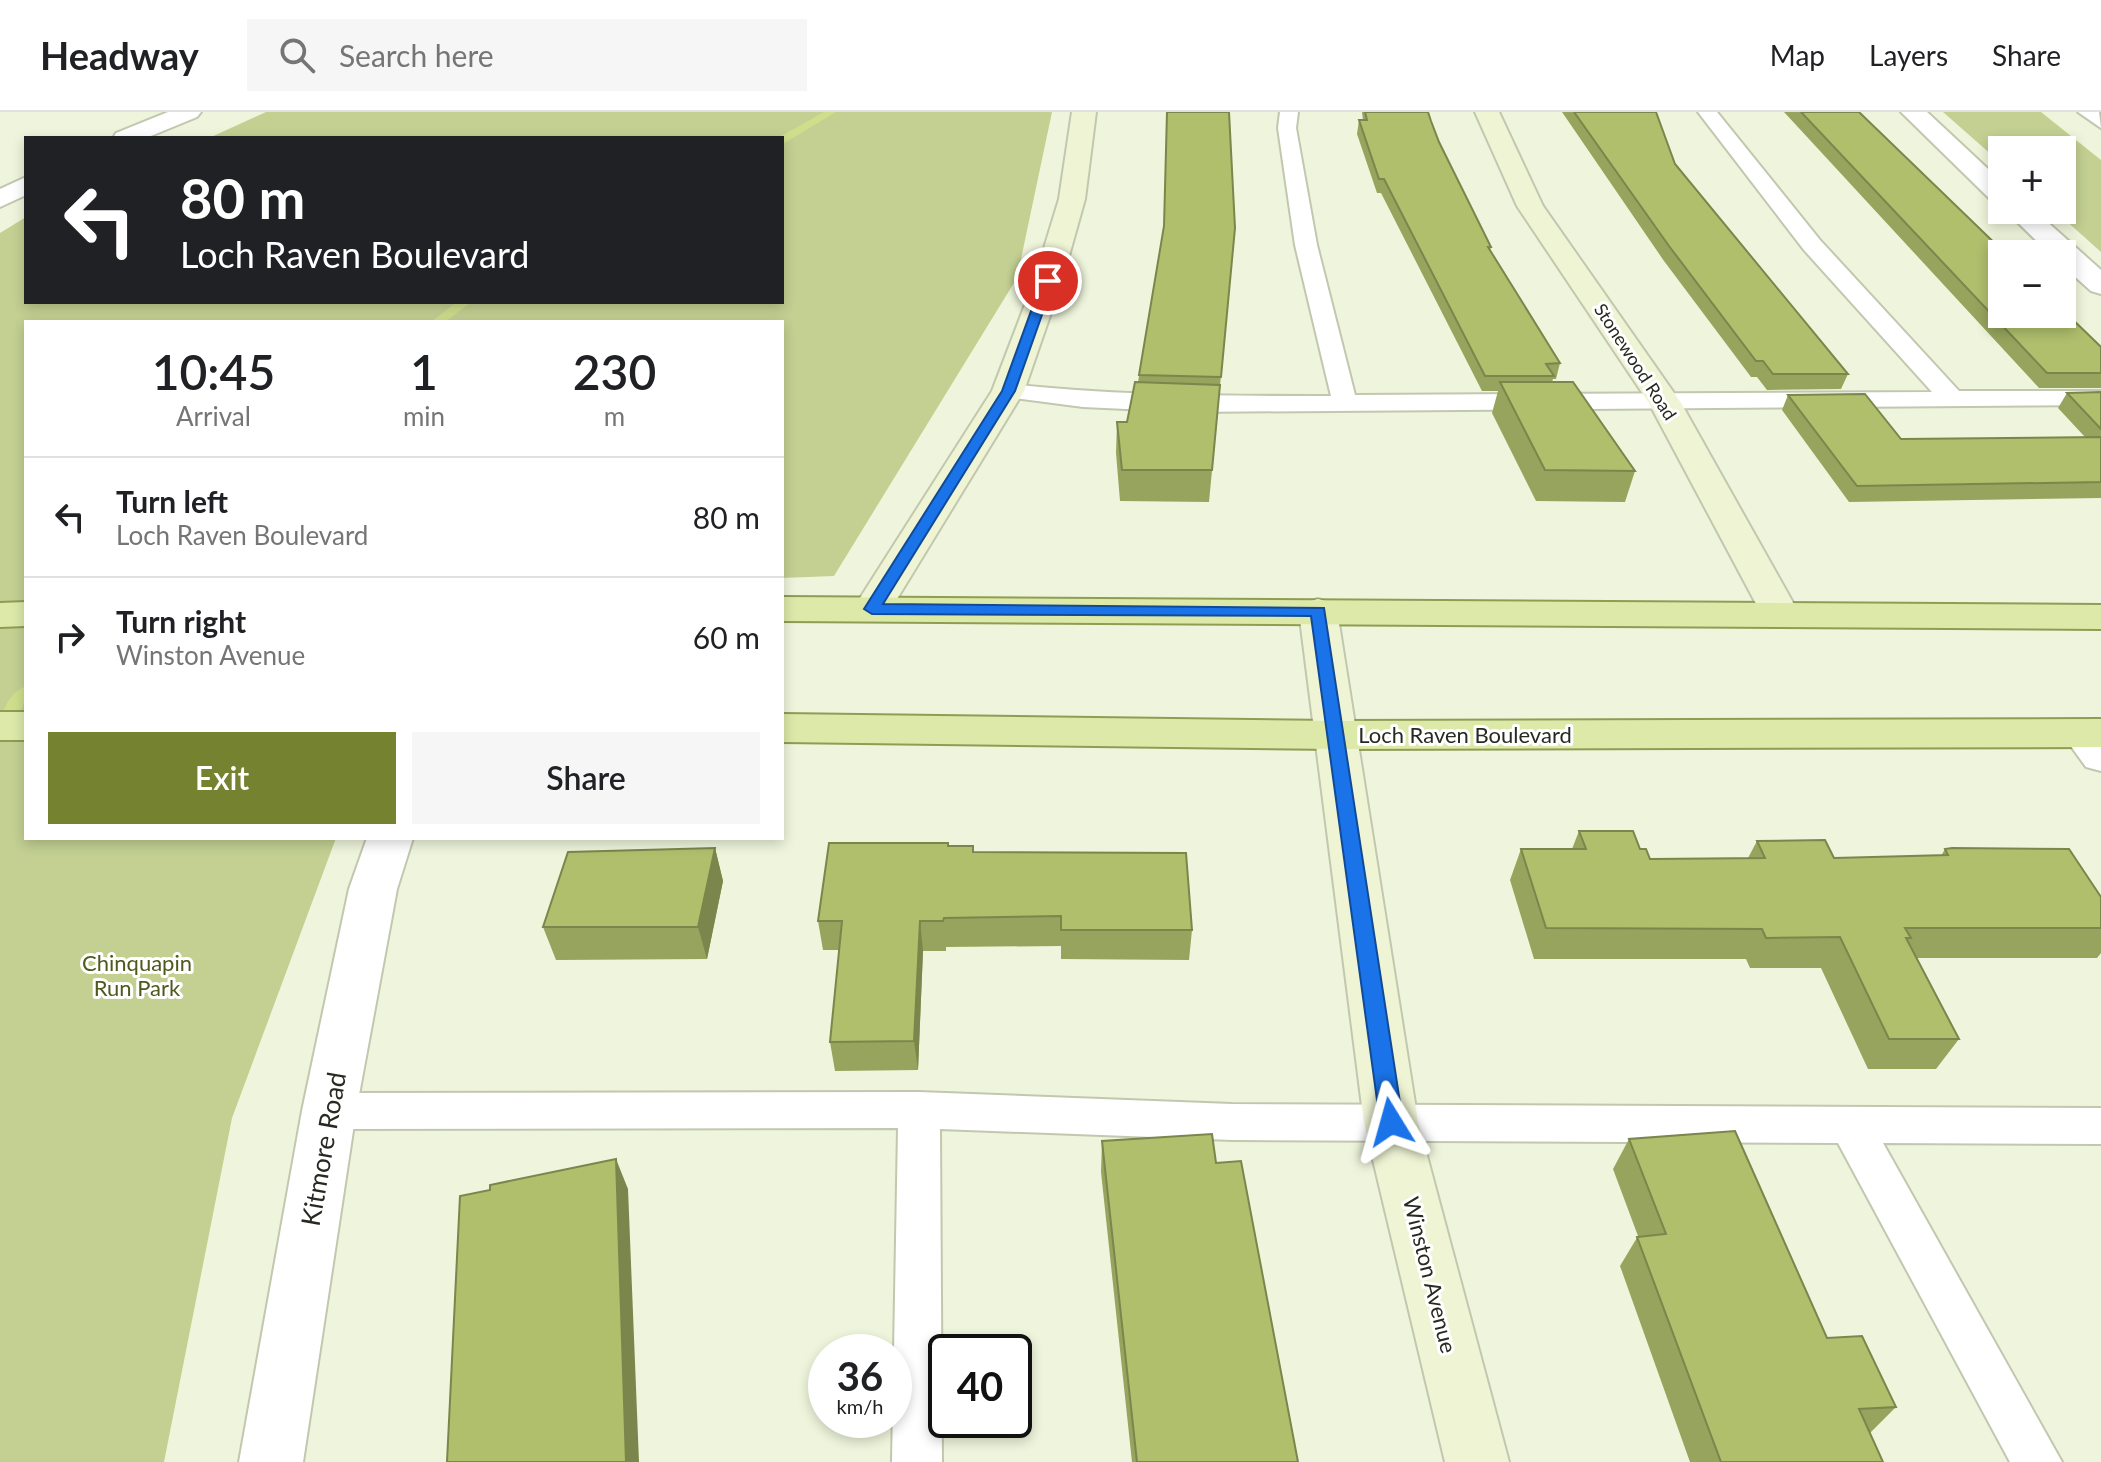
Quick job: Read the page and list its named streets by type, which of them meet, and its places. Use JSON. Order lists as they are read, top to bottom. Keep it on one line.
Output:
{"streets":{"main road":["Loch Raven Boulevard"],"street":["Stonewood Road","Kitmore Road","Winston Avenue"]},"crossings":[["Loch Raven Boulevard","Winston Avenue"]],"parks":["Chinquapin Run Park"],"page":{"header":"Headway","search":"Search here","nav":["Map","Layers","Share"],"map_buttons":["+","−"],"turn":["80 m","Loch Raven Boulevard"],"eta":["10:45","Arrival","1","min","230","m"],"list":[{"name":"Turn left","note":"Loch Raven Boulevard","value":"80 m"},{"name":"Turn right","note":"Winston Avenue","value":"60 m"}],"buttons":["Exit","Share"],"speed":"36 km/h","limit":"40"}}
